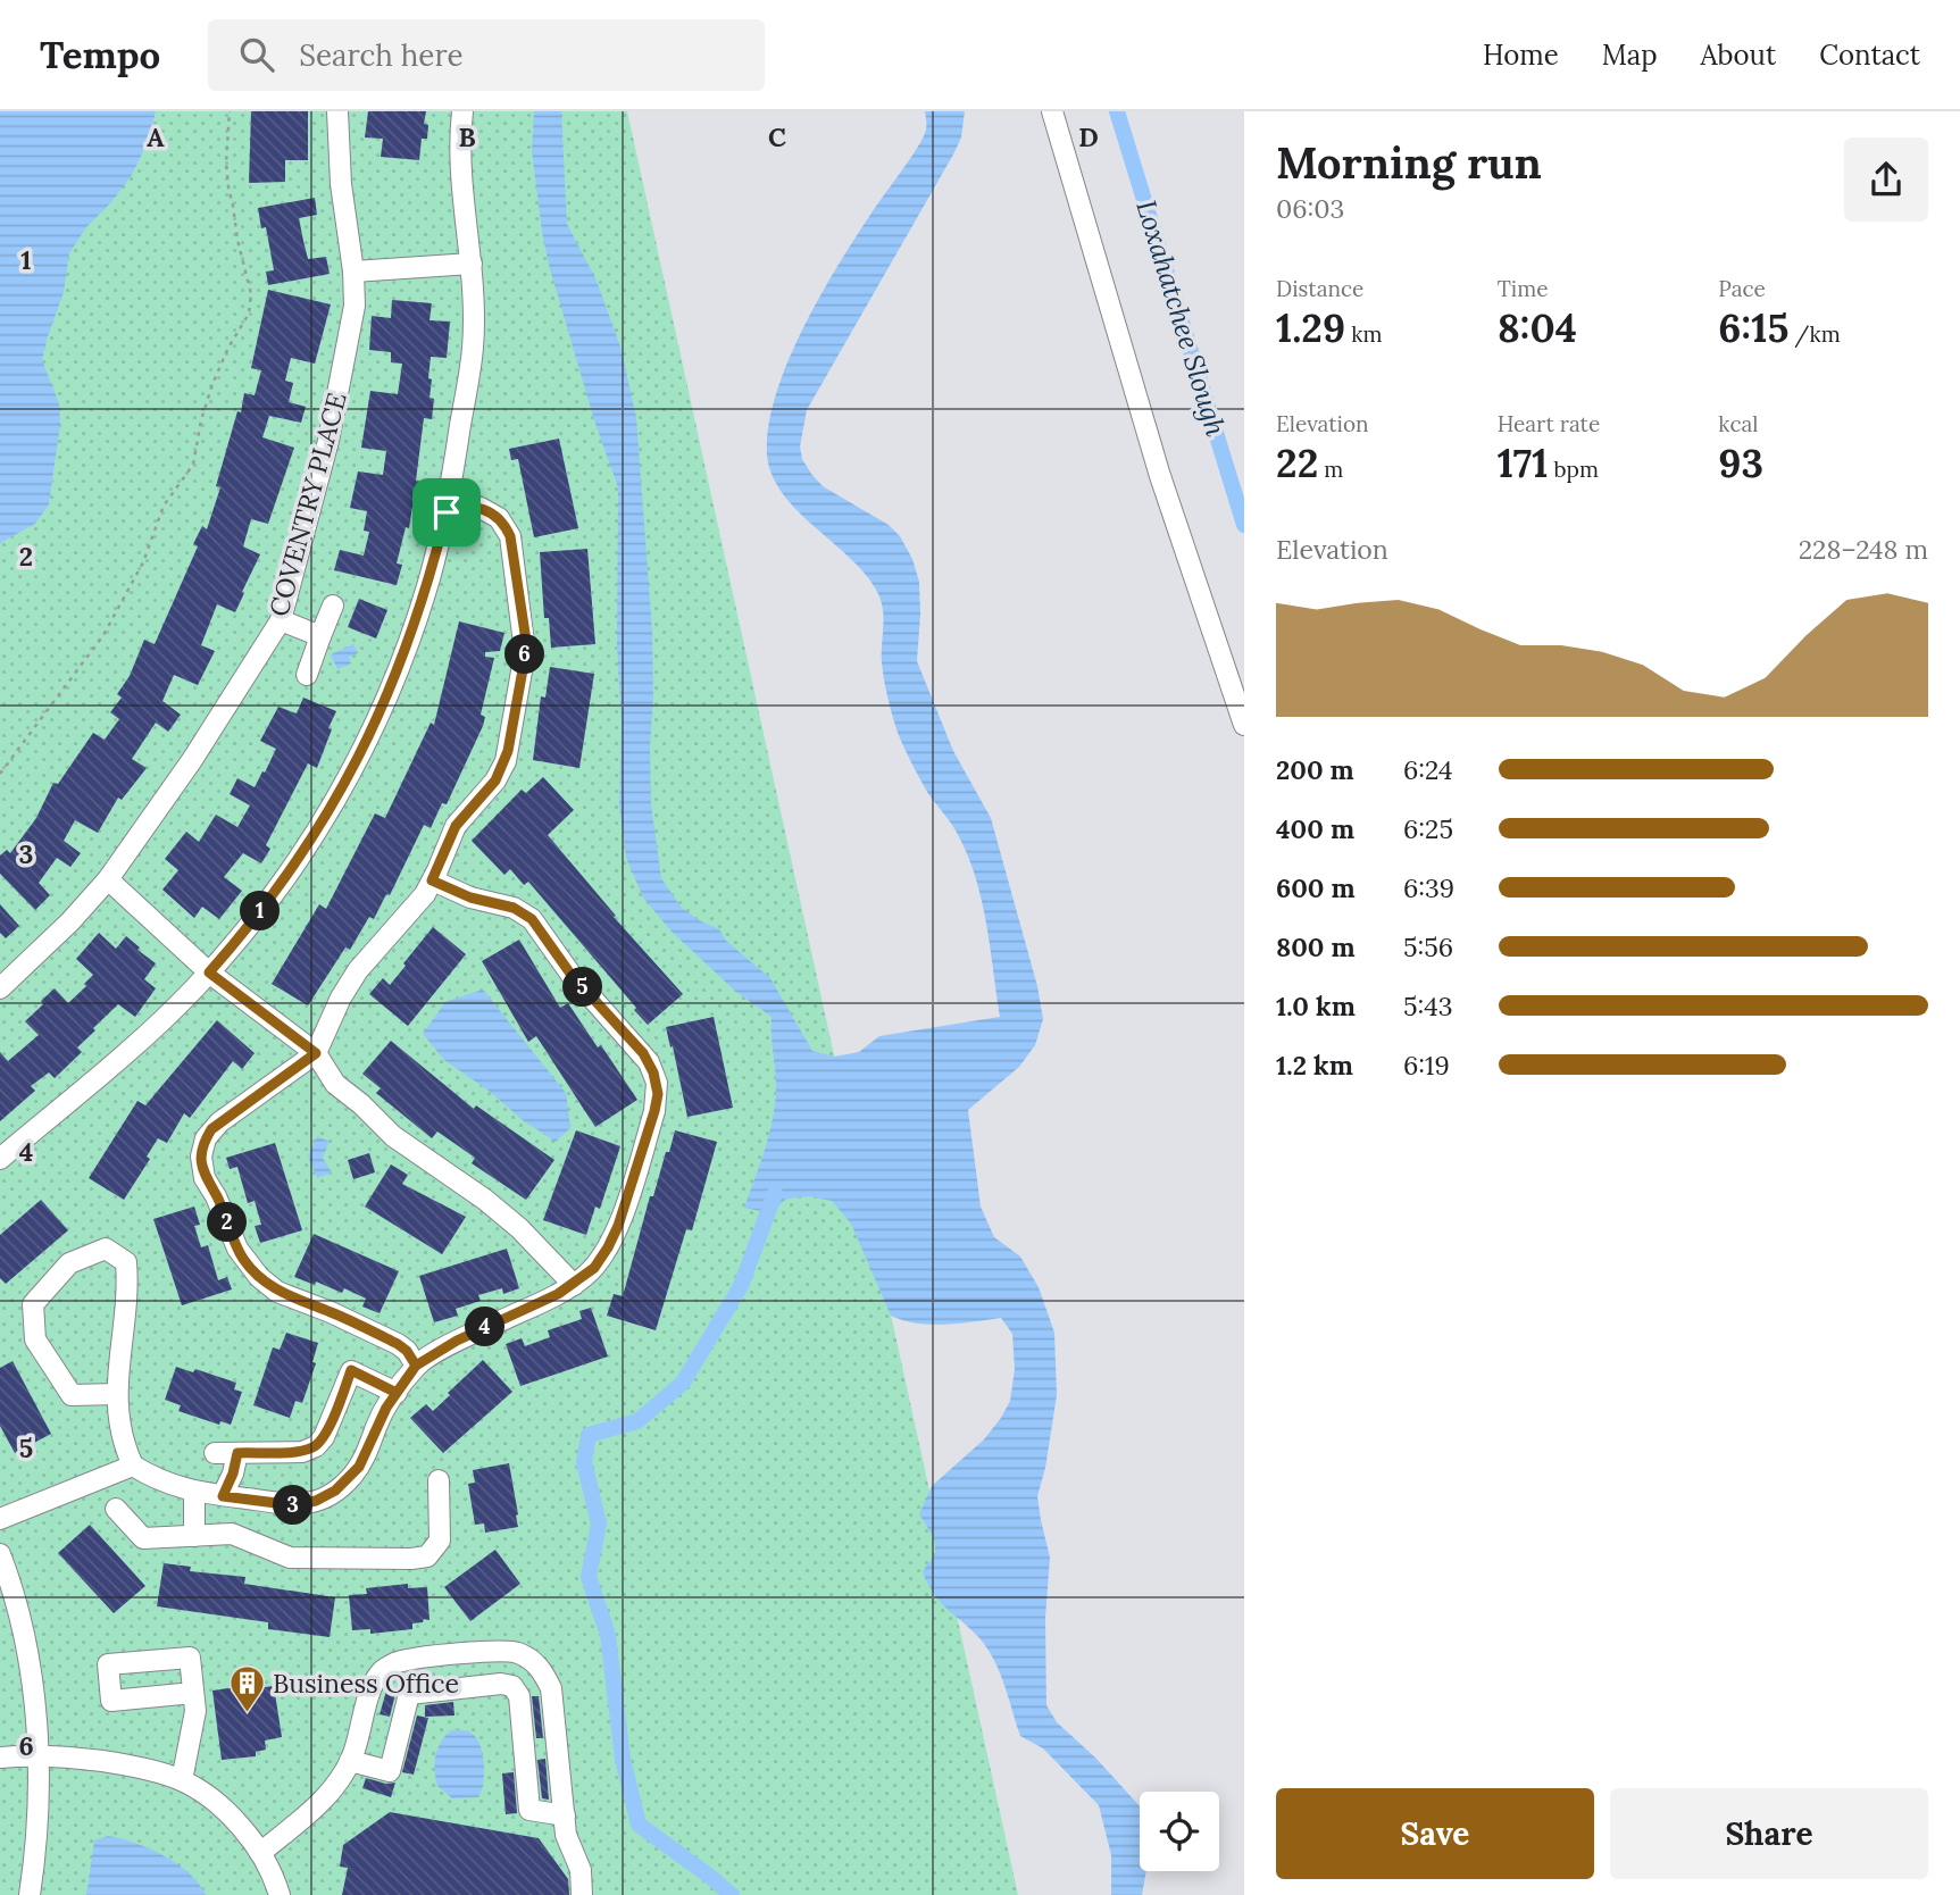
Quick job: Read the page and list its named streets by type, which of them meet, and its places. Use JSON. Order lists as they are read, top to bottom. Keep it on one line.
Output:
{"streets":{"street":["COVENTRY PLACE"]},"water":["Loxahatchee Slough"],"places":{"building":["Business Office"]},"page":{"header":"Tempo","search":"Search here","nav":["Home","Map","About","Contact"],"heading":["Morning run","06:03"],"stats":[["Distance","1.29 km"],["Time","8:04"],["Pace","6:15 /km"],["Elevation","22 m"],["Heart rate","171 bpm"],["kcal","93"]],"chart":["Elevation","228–248 m"],"pins":["6","1","5","2","4","3"],"list":[{"name":"200 m","note":"6:24"},{"name":"400 m","note":"6:25"},{"name":"600 m","note":"6:39"},{"name":"800 m","note":"5:56"},{"name":"1.0 km","note":"5:43"},{"name":"1.2 km","note":"6:19"}],"buttons":["Save","Share"]},"grid":{"columns":["A","B","C","D"],"rows":["1","2","3","4","5","6"]}}
